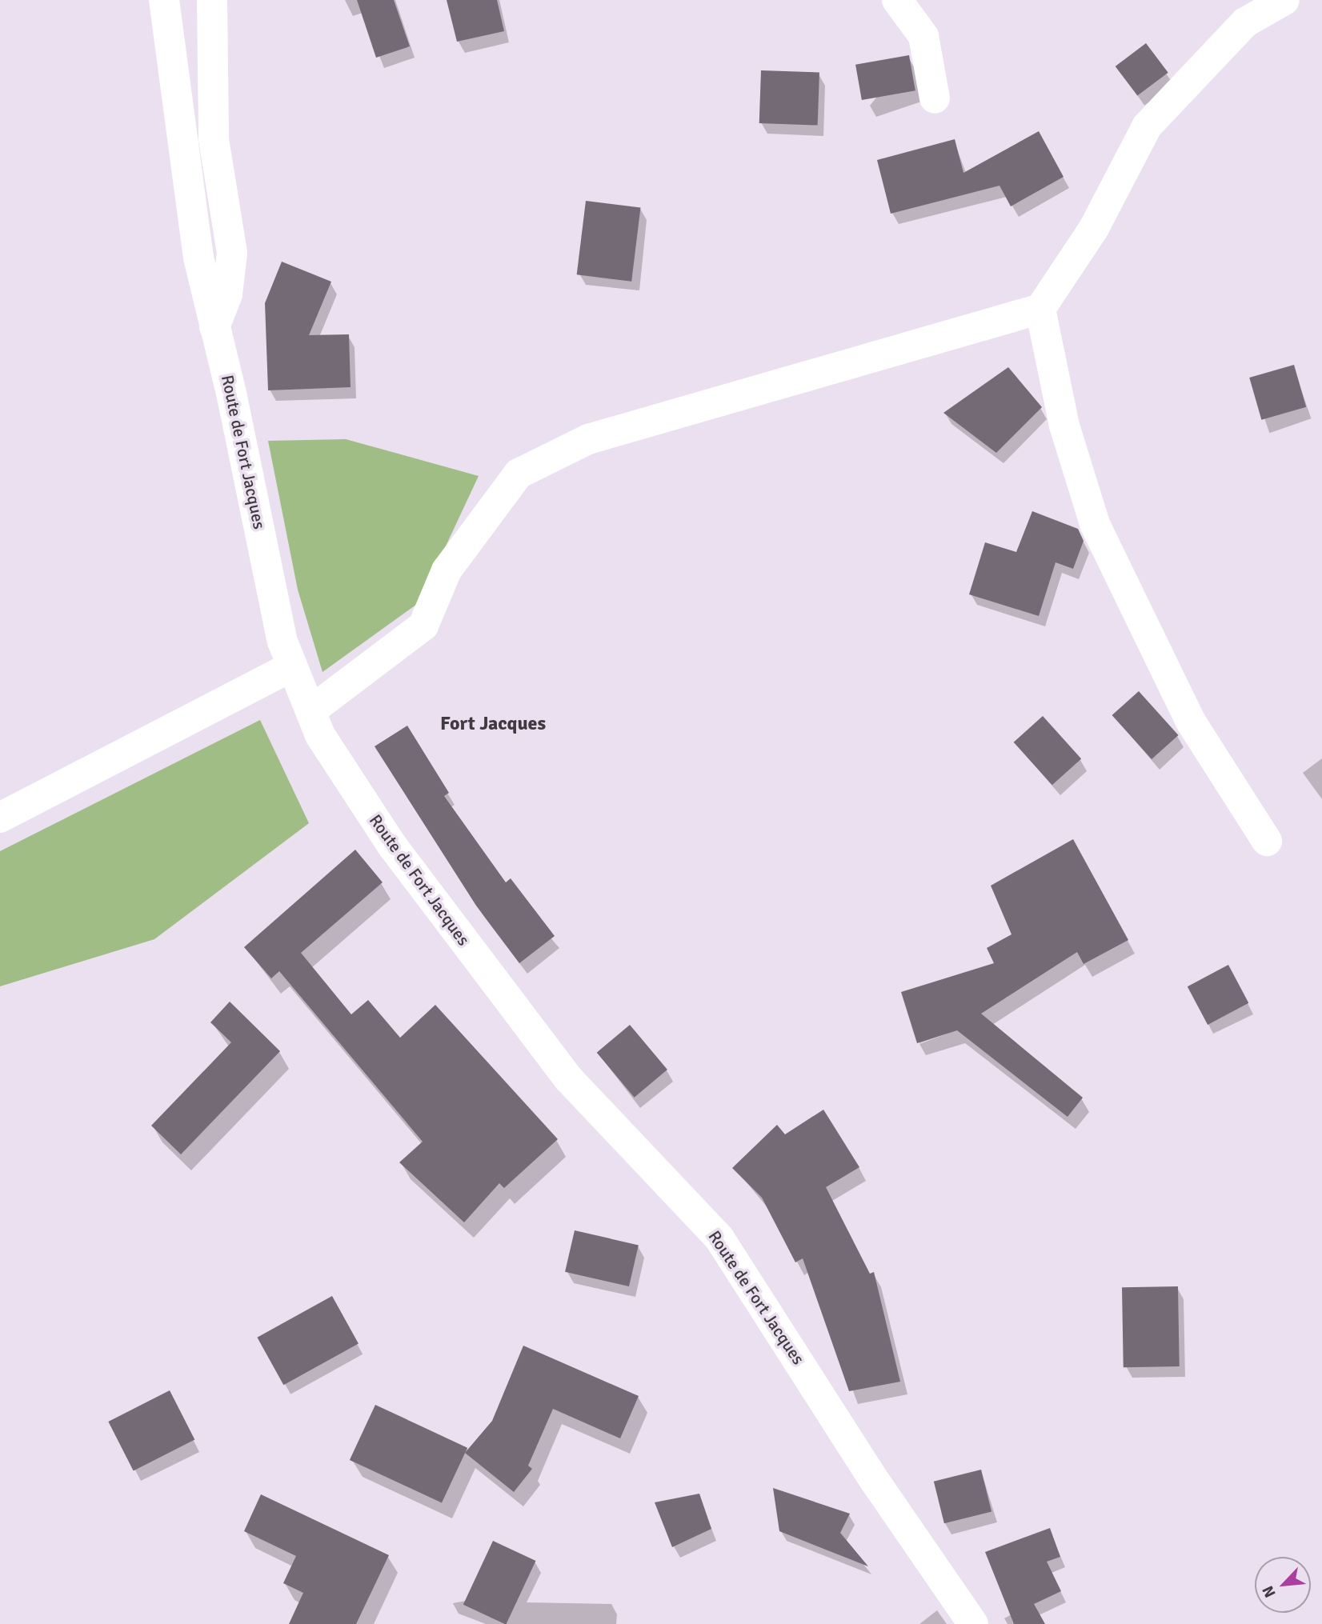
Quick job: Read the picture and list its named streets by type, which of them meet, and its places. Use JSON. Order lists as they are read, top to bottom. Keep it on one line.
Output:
{"streets":{"street":["Route de Fort Jacques"]},"districts":["Fort Jacques"],"north":"bottom left"}
